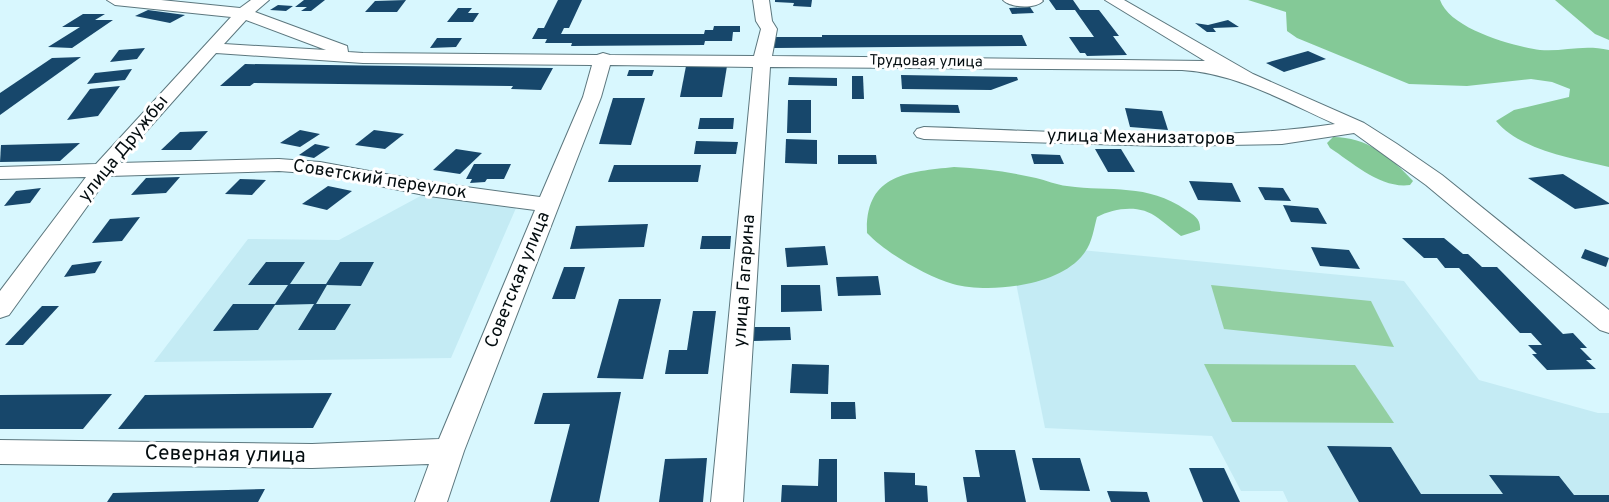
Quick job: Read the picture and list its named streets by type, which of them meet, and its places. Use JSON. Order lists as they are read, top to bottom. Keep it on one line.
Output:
{"streets":{"street":["Трудовая улица","улица Механизаторов","улица Дружбы","Советский переулок","Советская улица","улица Гагарина","Северная улица"]},"crossings":[["Трудовая улица","улица Дружбы"],["Трудовая улица","Советская улица"],["Трудовая улица","улица Гагарина"],["улица Дружбы","Советский переулок"],["Советский переулок","Советская улица"],["Советская улица","Северная улица"]]}
